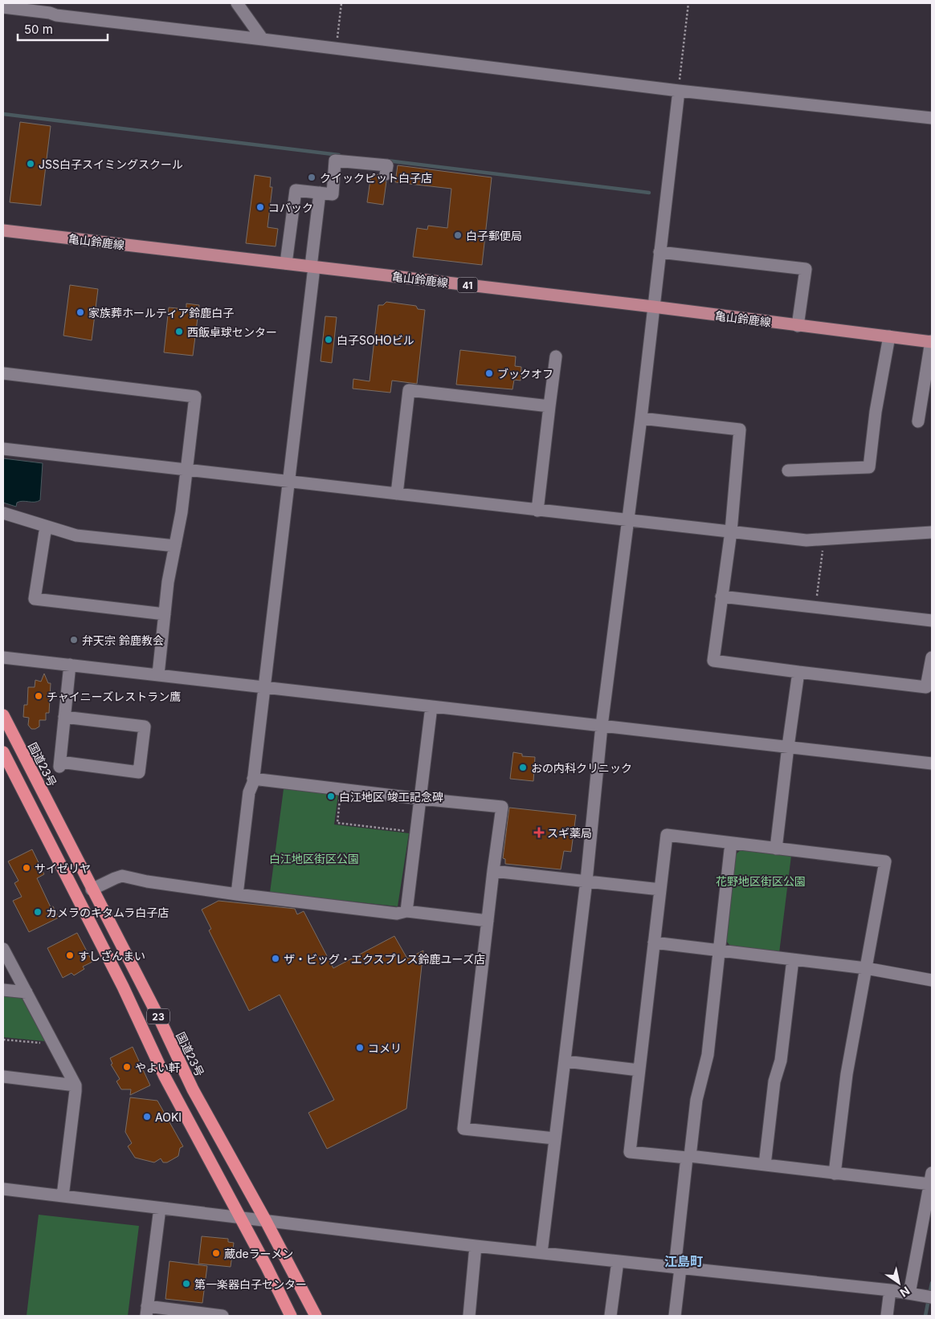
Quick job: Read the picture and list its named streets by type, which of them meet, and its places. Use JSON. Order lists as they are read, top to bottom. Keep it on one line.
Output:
{"streets":{"highway":["国道23号","23"],"main road":["亀山鈴鹿線","41"]},"districts":["江島町"],"parks":["白江地区街区公園","花野地区街区公園"],"places":{"other":["JSS白子スイミングスクール","クイックピット白子店","コバック","白子郵便局","家族葬ホールティア鈴鹿白子","西飯卓球センター","白子SOHOビル","ブックオフ","弁天宗 鈴鹿教会","チャイニーズレストラン鷹","おの内科クリニック","白江地区 竣工記念碑","サイゼリヤ","カメラのキタムラ白子店","すしざんまい","ザ・ビッグ・エクスプレス鈴鹿ユーズ店","コメリ","やよい軒","AOKI","蔵deラーメン","第一楽器白子センター"],"health":["スギ薬局"]},"scale_bar":"50 m","north":"bottom right"}
